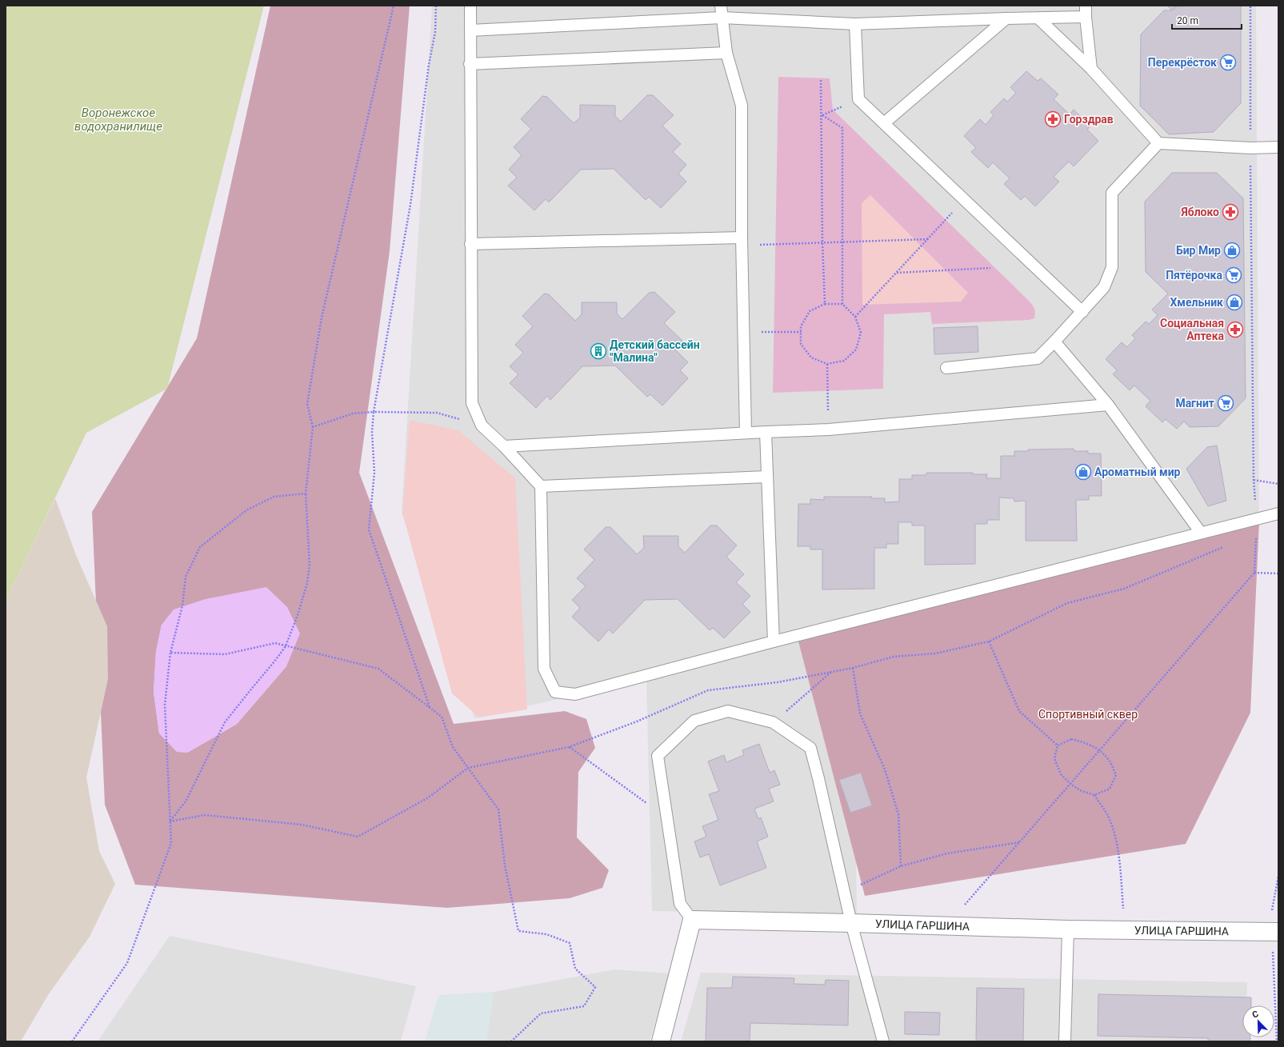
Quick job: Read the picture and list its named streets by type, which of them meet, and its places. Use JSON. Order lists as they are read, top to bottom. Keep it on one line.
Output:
{"streets":{"street":["УЛИЦА ГАРШИНА"]},"water":["Воронежское водохранилище"],"parks":["Спортивный сквер"],"places":{"supermarket":["Перекрёсток","Пятёрочка","Магнит"],"pharmacy":["Горздрав","Яблоко","Социальная Аптека"],"shop":["Бир Мир","Хмельник","Ароматный мир"],"building":["Детский бассейн \"Малина\""]},"scale_bar":"20 m","north":"top left"}
